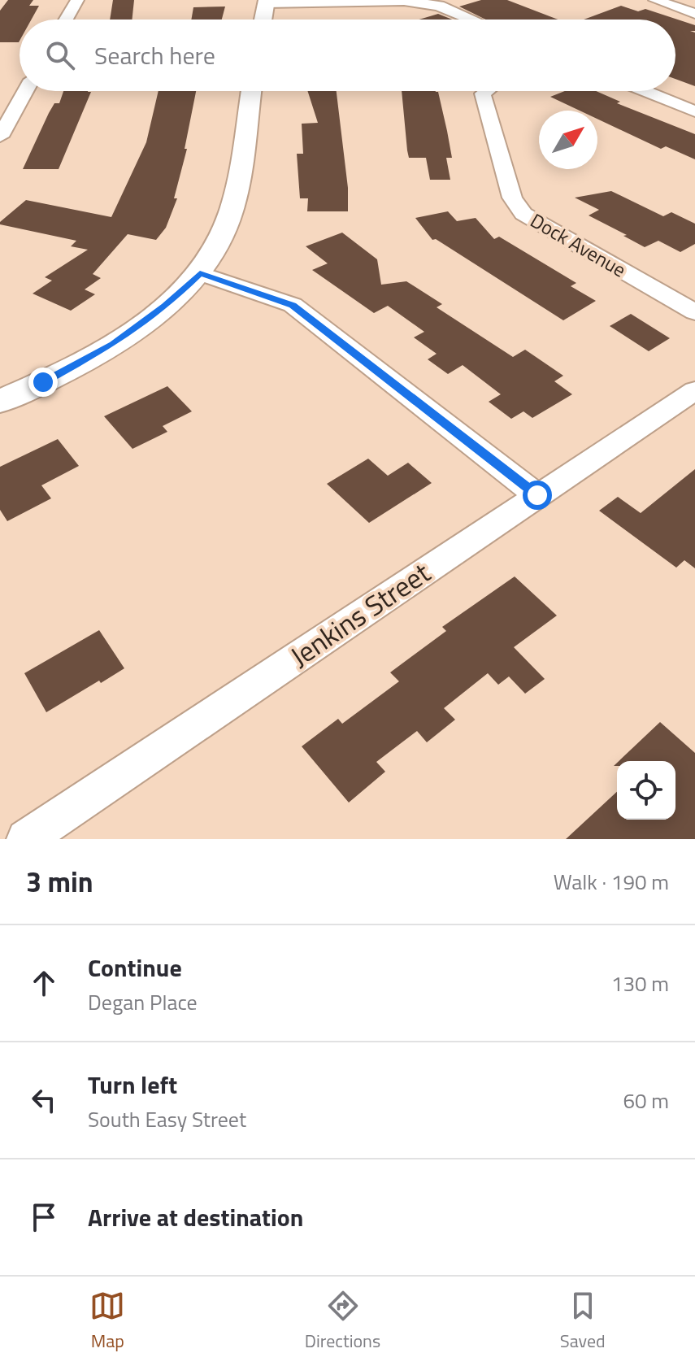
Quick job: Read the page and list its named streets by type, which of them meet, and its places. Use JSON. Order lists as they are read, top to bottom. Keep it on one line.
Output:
{"streets":{"street":["Dock Avenue","Jenkins Street"]},"north":"top right","page":{"search":"Search here","heading":["3 min","Walk · 190 m"],"list":[["Continue","Degan Place","130 m"],["Turn left","South Easy Street","60 m"],"Arrive at destination"],"nav":["Map","Directions","Saved"]}}
